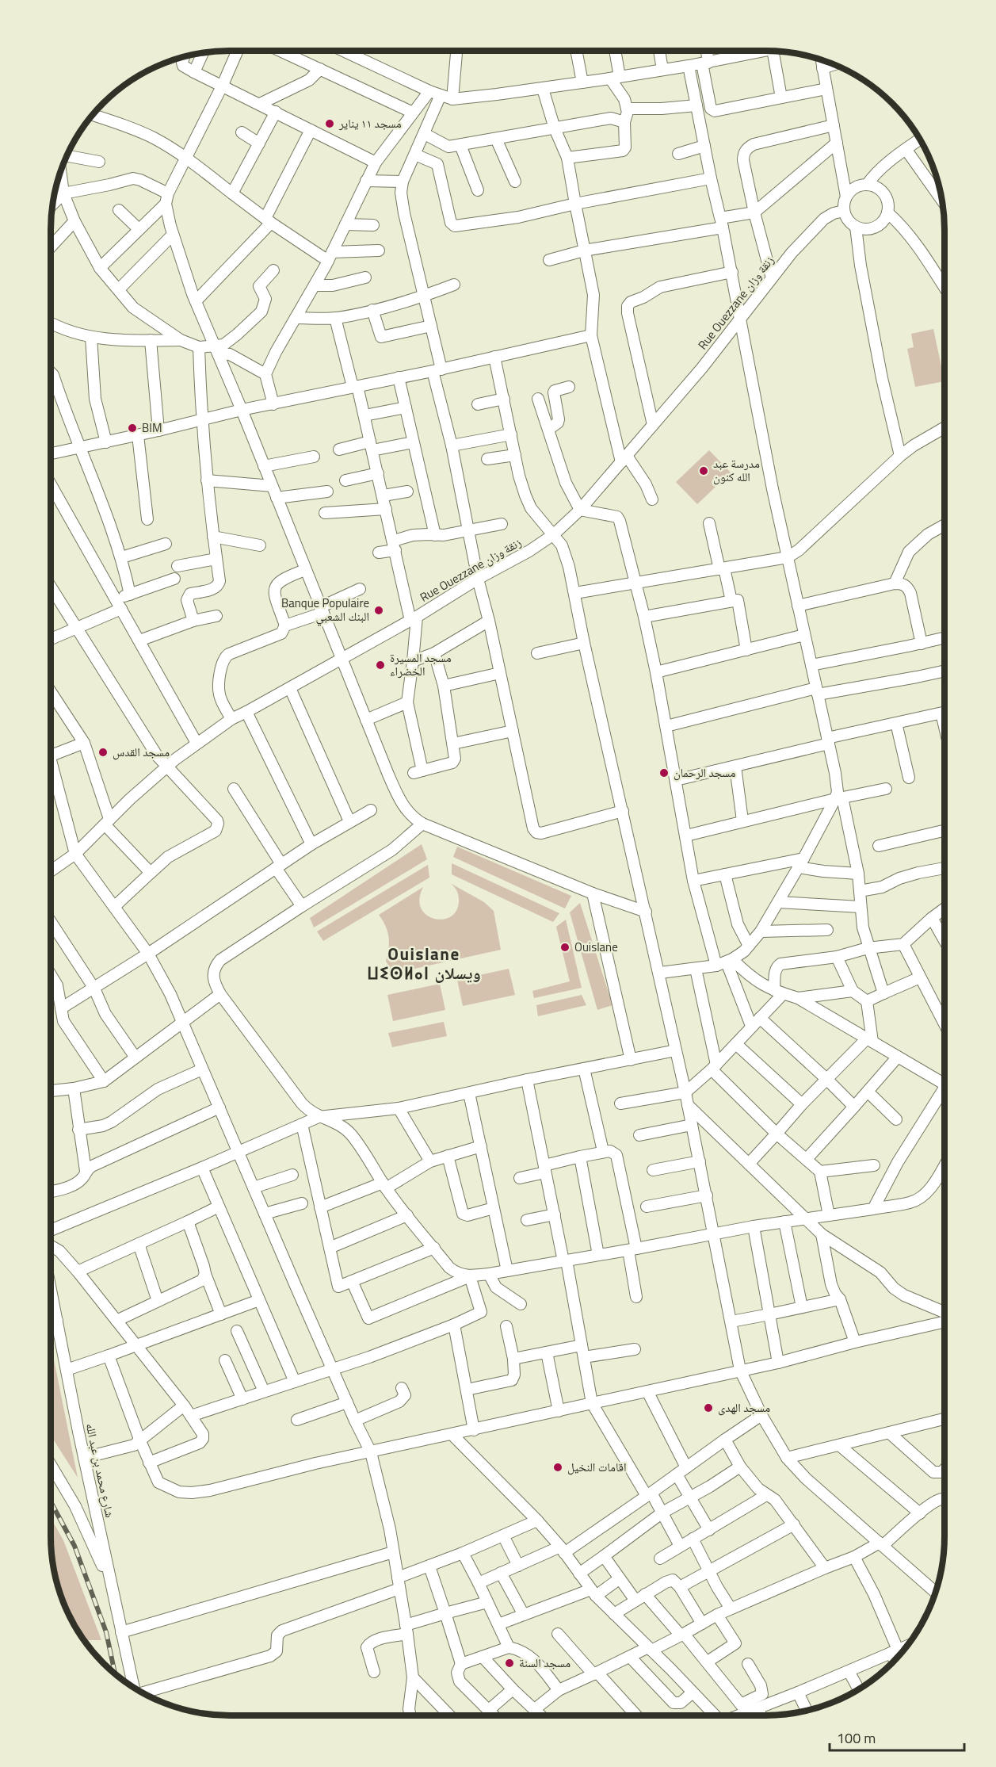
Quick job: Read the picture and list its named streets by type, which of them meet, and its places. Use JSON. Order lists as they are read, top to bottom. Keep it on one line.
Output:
{"streets":{"street":["Rue Ouezzane زنقة وزان","شارع محمد بن عبد الله"]},"districts":["Ouislane ⵡⵉⵙⵍⴰⵏ ويسلان"],"places":["مسجد ١١ يناير","BIM","مدرسة عبد الله كنون","Banque Populaire البنك الشعبي","مسجد المسيرة الخضراء","مسجد القدس","مسجد الرحمان","Ouislane","مسجد الهدى","اقامات النخيل","مسجد السنة"],"scale_bar":"100 m"}
